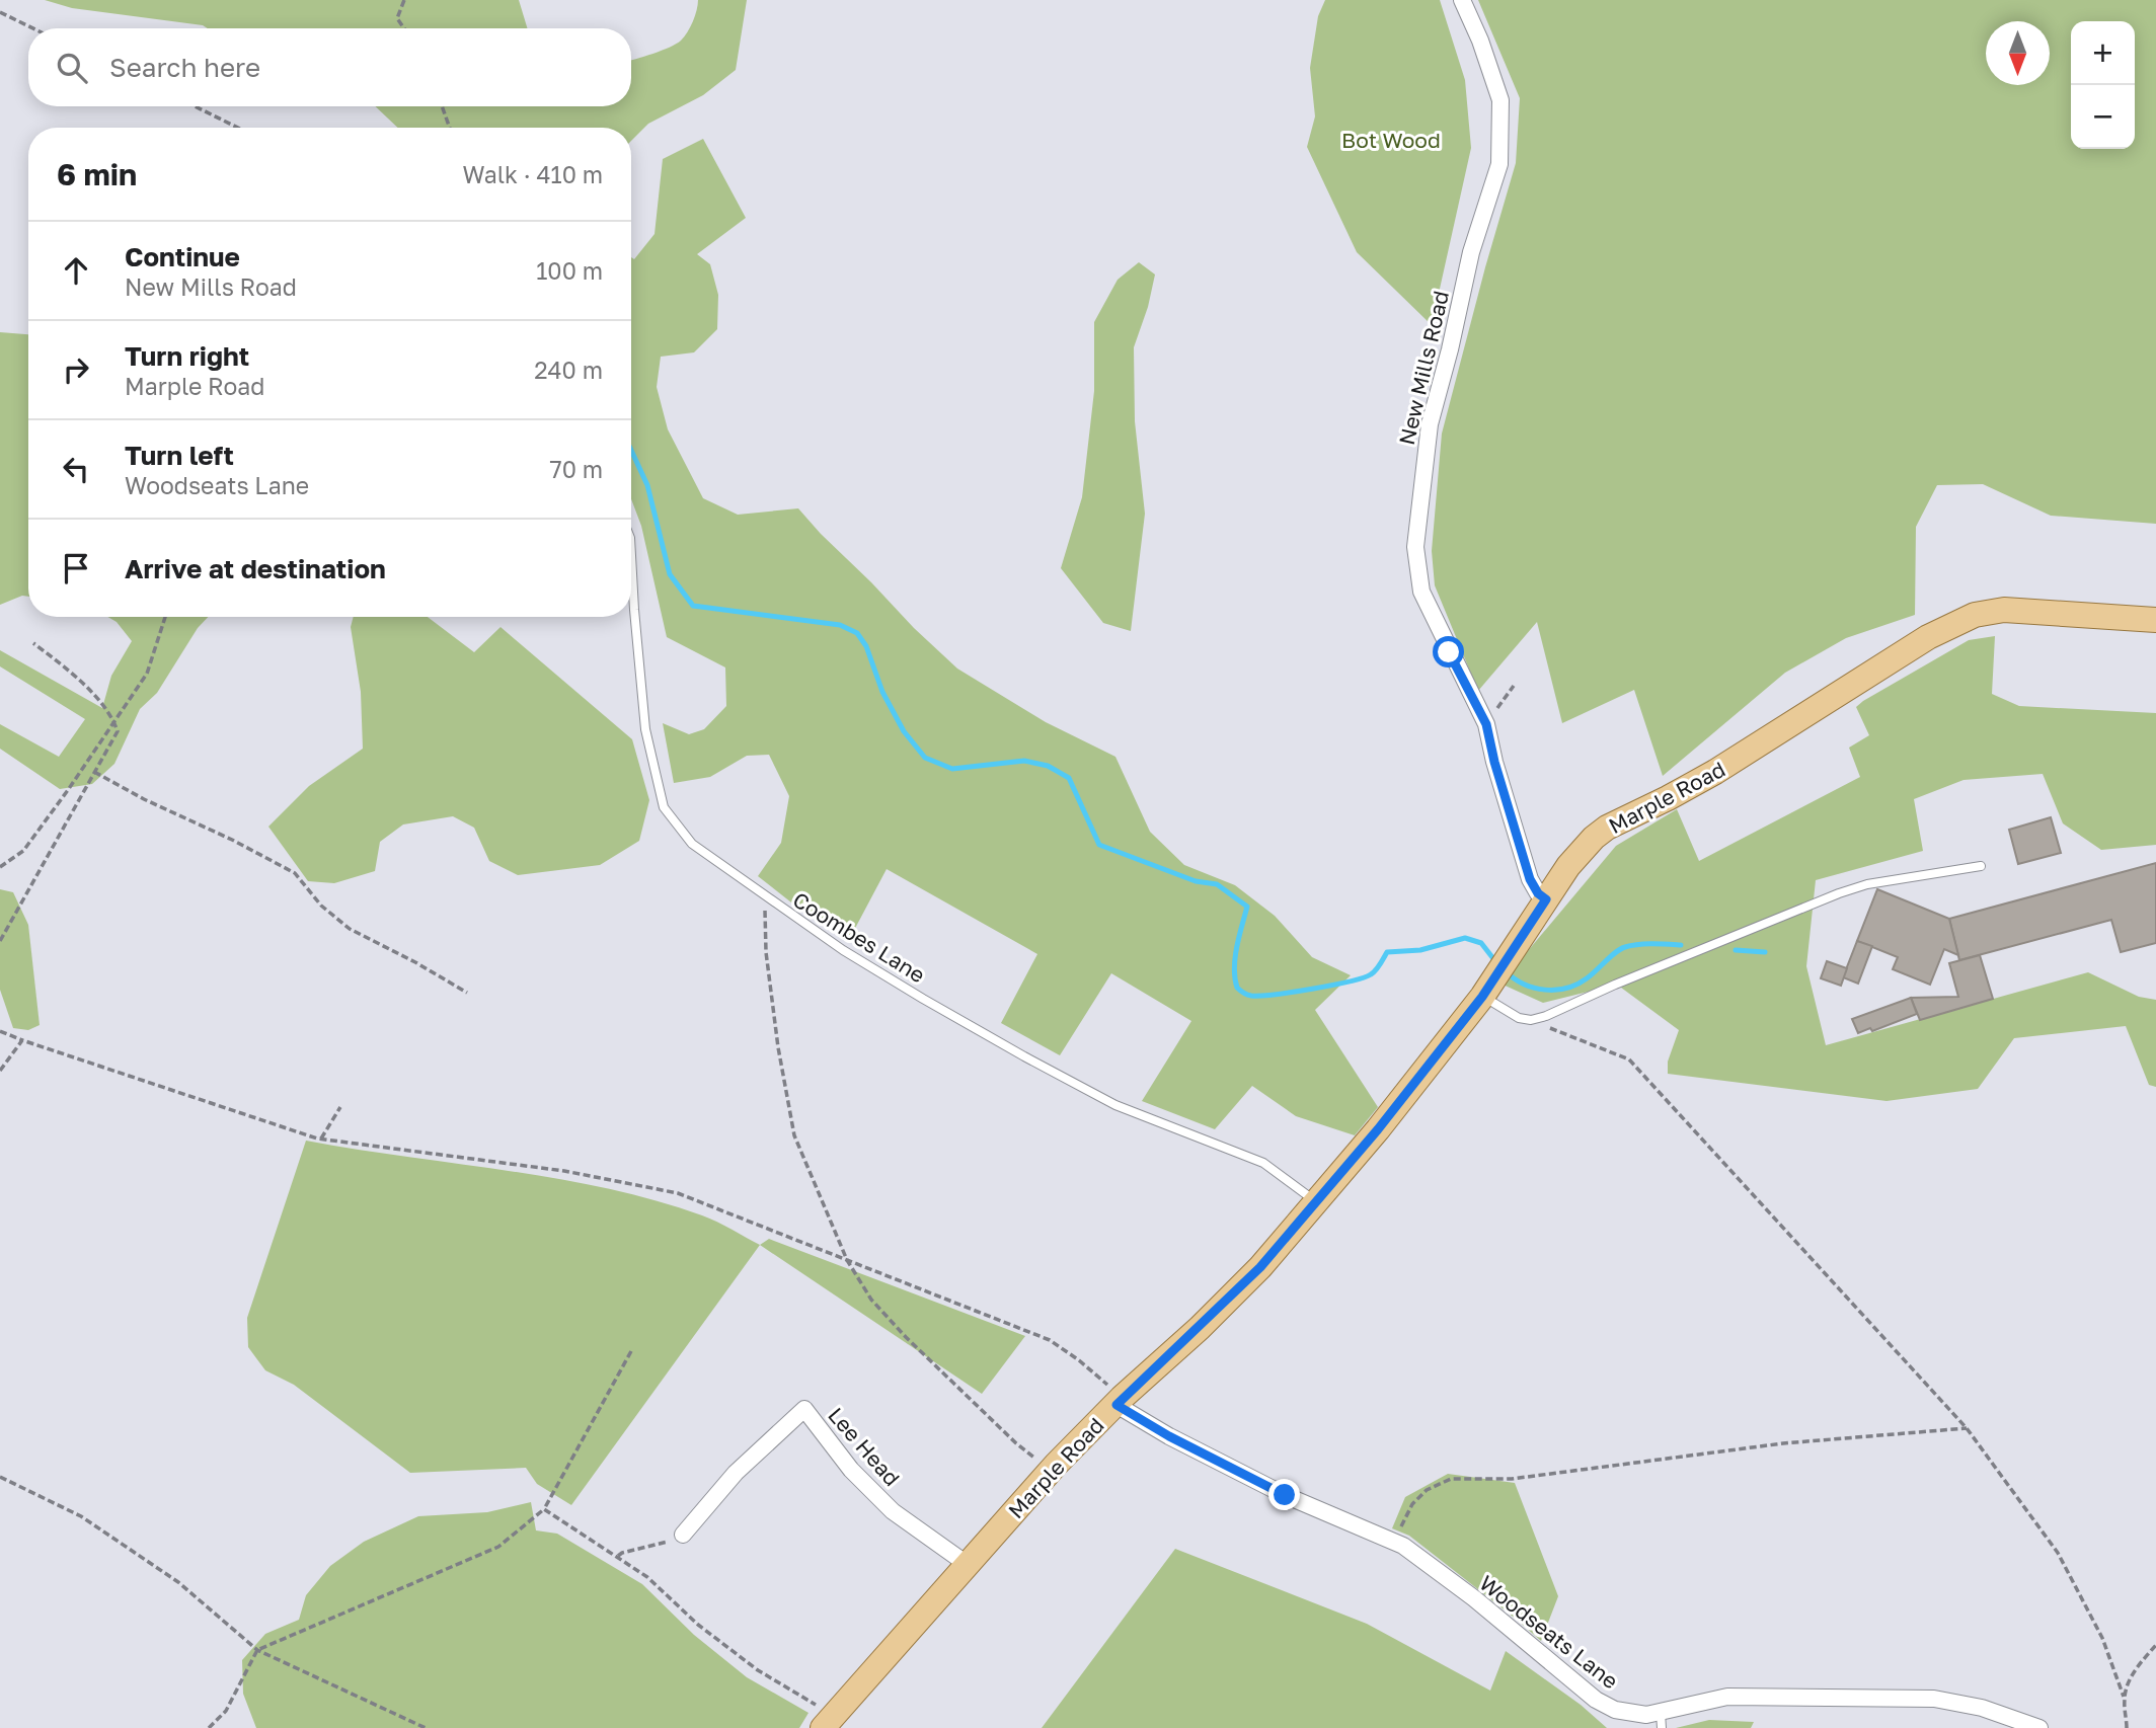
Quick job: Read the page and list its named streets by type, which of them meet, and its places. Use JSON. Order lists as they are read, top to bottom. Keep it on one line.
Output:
{"streets":{"main road":["Marple Road"],"street":["New Mills Road","Lee Head","Woodseats Lane"],"lane":["Coombes Lane"]},"crossings":[["New Mills Road","Marple Road"],["Marple Road","Coombes Lane"],["Marple Road","Lee Head"],["Marple Road","Woodseats Lane"]],"parks":["Bot Wood"],"north":"bottom","page":{"map_buttons":["+","−"],"search":"Search here","heading":["6 min","Walk · 410 m"],"list":[["Continue","New Mills Road","100 m"],["Turn right","Marple Road","240 m"],["Turn left","Woodseats Lane","70 m"],"Arrive at destination"]}}
